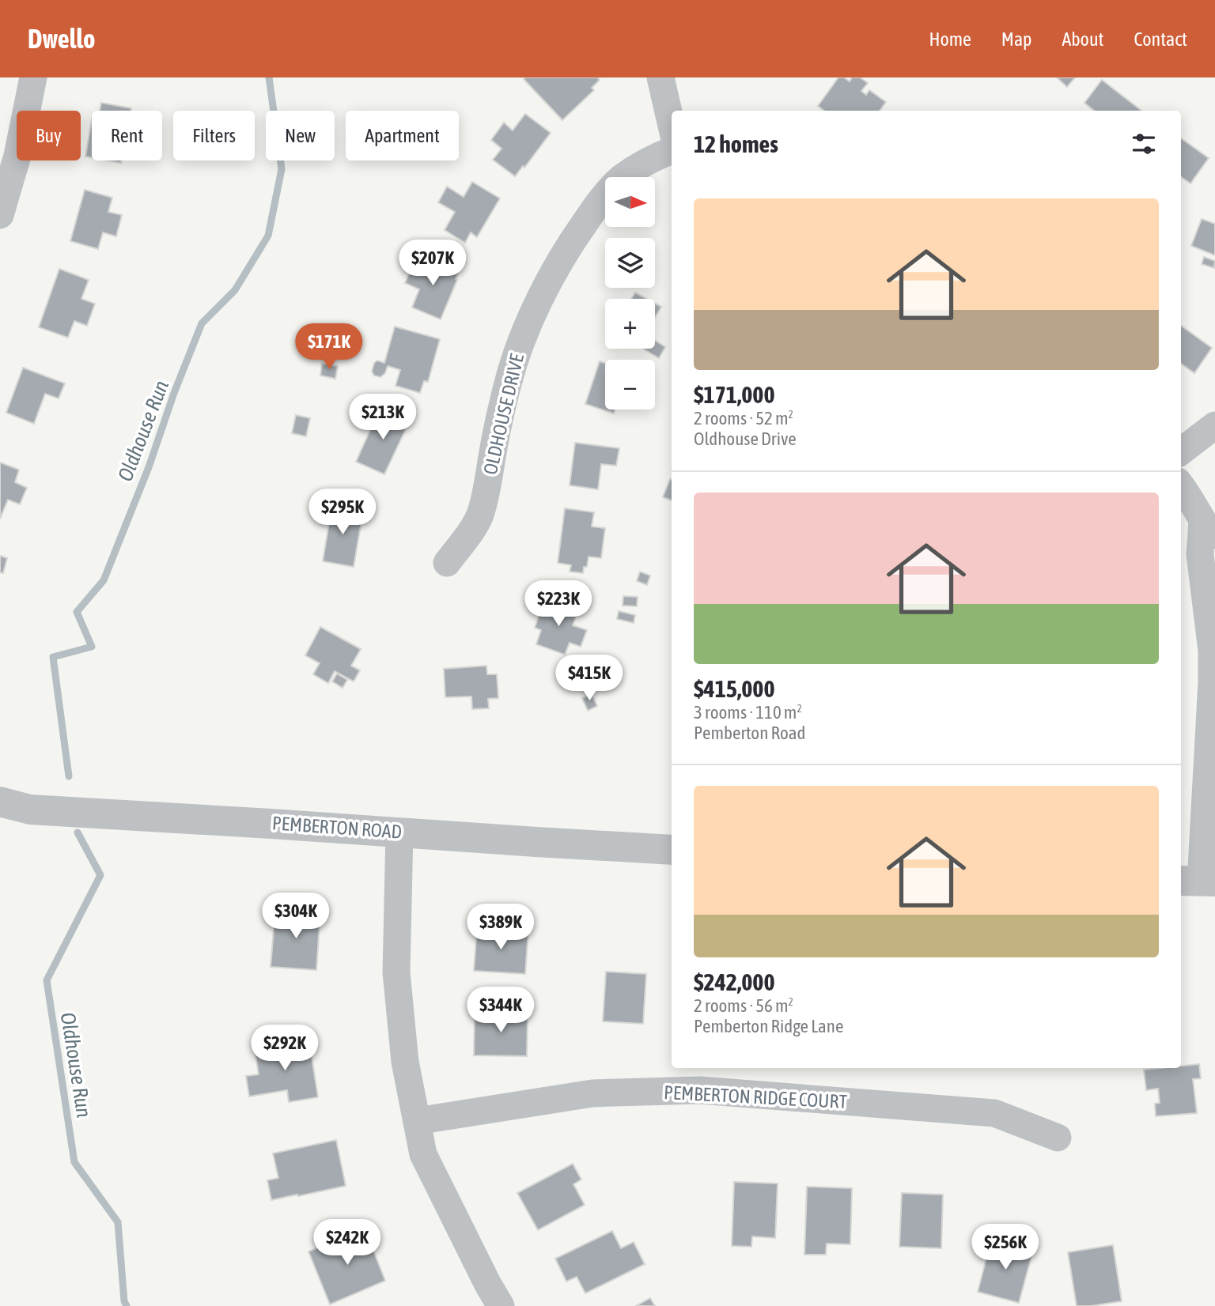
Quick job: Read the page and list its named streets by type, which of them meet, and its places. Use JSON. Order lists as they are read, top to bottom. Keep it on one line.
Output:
{"streets":{"street":["OLDHOUSE DRIVE","PEMBERTON ROAD","PEMBERTON RIDGE COURT"]},"water":["Oldhouse Run"],"north":"right","page":{"header":"Dwello","nav":["Home","Map","About","Contact"],"chip":["Buy","Rent","Filters","New","Apartment"],"heading":"12 homes","map_buttons":["+","−"],"list":[{"name":"$171,000","note":"2 rooms · 52 m² · Oldhouse Drive"},{"name":"$415,000","note":"3 rooms · 110 m² · Pemberton Road"},{"name":"$242,000","note":"2 rooms · 56 m² · Pemberton Ridge Lane"}],"price":["$207K","$171K","$213K","$295K","$223K","$415K","$304K","$389K","$344K","$292K","$242K","$256K"]}}
